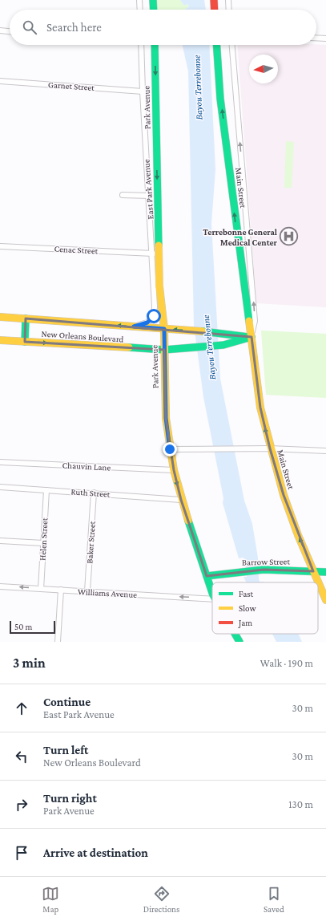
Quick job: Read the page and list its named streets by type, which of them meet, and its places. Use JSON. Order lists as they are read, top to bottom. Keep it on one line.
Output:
{"streets":{"main road":["Park Avenue","Main Street","New Orleans Boulevard","Barrow Street"],"street":["Garnet Street","East Park Avenue","Cenac Street","Chauvin Lane","Ruth Street","Helen Street","Baker Street","Williams Avenue"]},"crossings":[["Garnet Street","East Park Avenue"],["Park Avenue","New Orleans Boulevard"],["Park Avenue","Chauvin Lane"],["Park Avenue","Ruth Street"],["Park Avenue","Barrow Street"],["Main Street","New Orleans Boulevard"],["Main Street","Barrow Street"],["East Park Avenue","Cenac Street"],["East Park Avenue","New Orleans Boulevard"],["Ruth Street","Helen Street"],["Ruth Street","Baker Street"],["Helen Street","Williams Avenue"],["Baker Street","Williams Avenue"]],"one_way":["Park Avenue","Main Street","Williams Avenue"],"water":["Bayou Terrebonne"],"places":{"hospital":["Terrebonne General Medical Center"]},"legend":["Fast","Slow","Jam"],"scale_bar":"50 m","north":"left","page":{"search":"Search here","scale":"50 m","heading":["3 min","Walk · 190 m"],"list":[["Continue","East Park Avenue","30 m"],["Turn left","New Orleans Boulevard","30 m"],["Turn right","Park Avenue","130 m"],"Arrive at destination"],"nav":["Map","Directions","Saved"]}}
